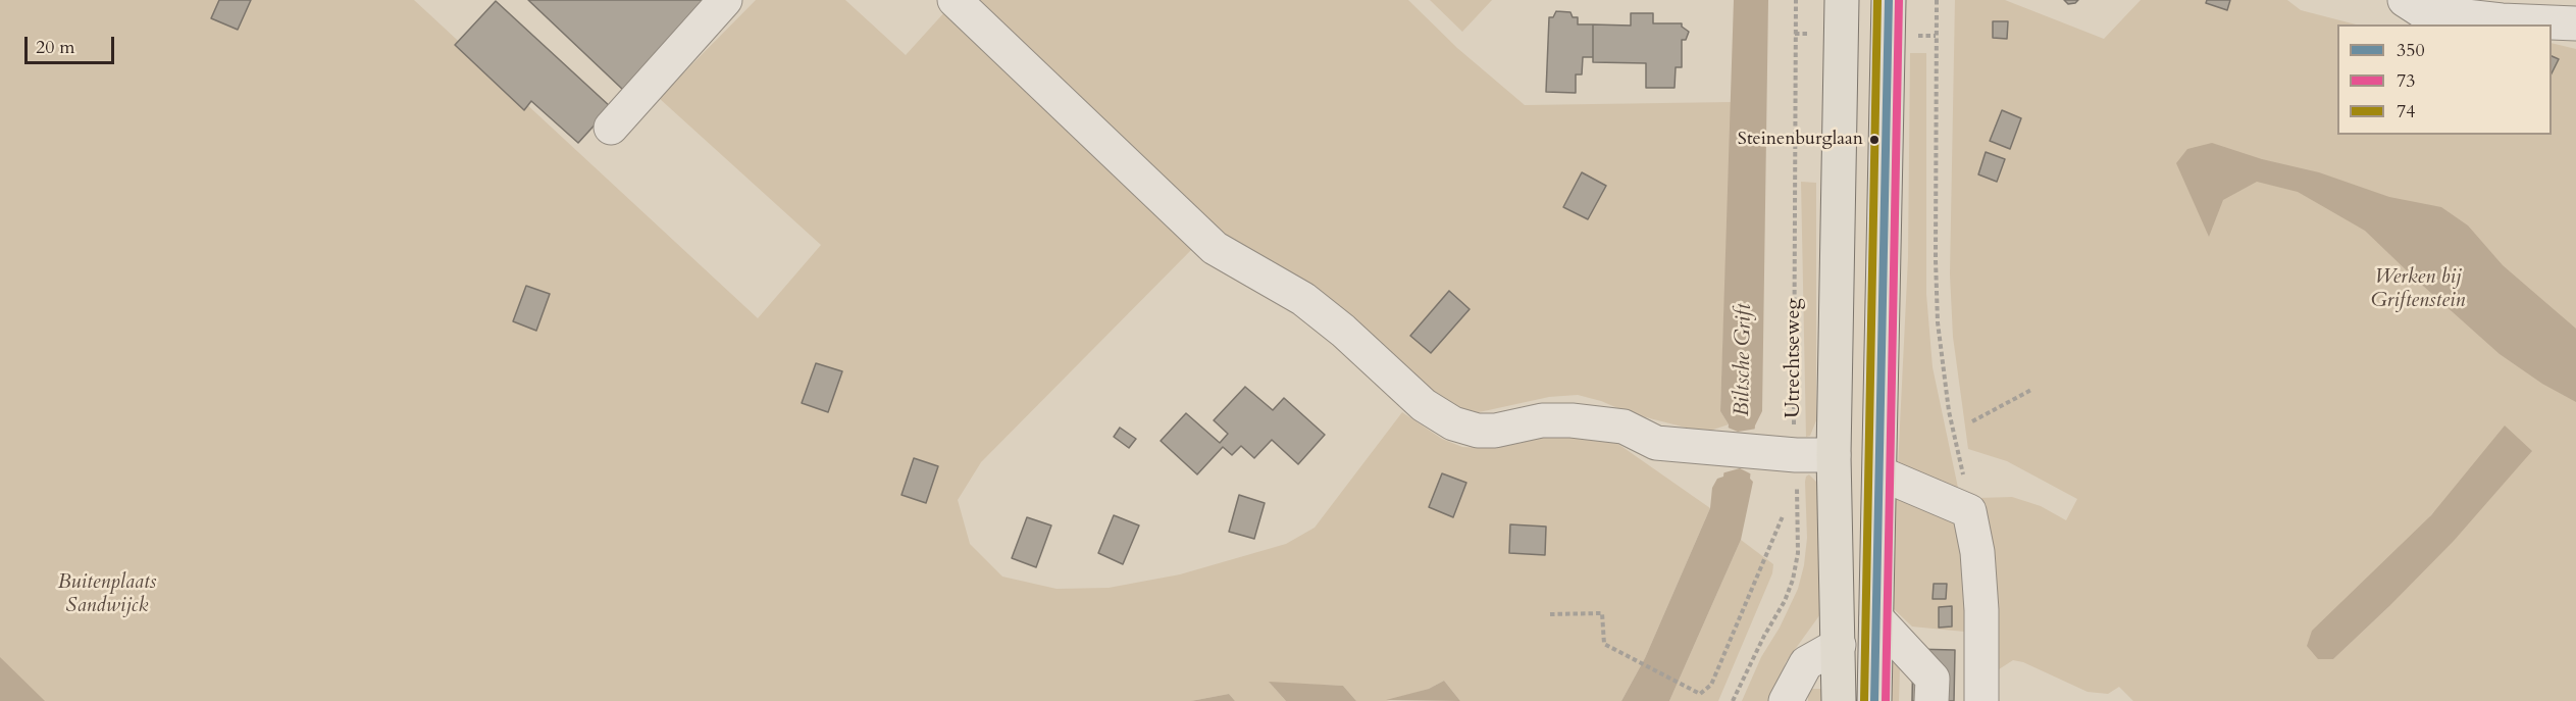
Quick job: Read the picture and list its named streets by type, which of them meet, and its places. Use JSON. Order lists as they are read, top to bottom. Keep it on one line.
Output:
{"streets":{"main road":["Utrechtseweg"]},"water":["Biltsche Grift"],"parks":["Werken bij Griftenstein","Buitenplaats Sandwijck"],"places":["Steinenburglaan"],"lines":["transit line 350","transit line 73","transit line 74"],"legend":["350","73","74"],"scale_bar":"20 m"}
